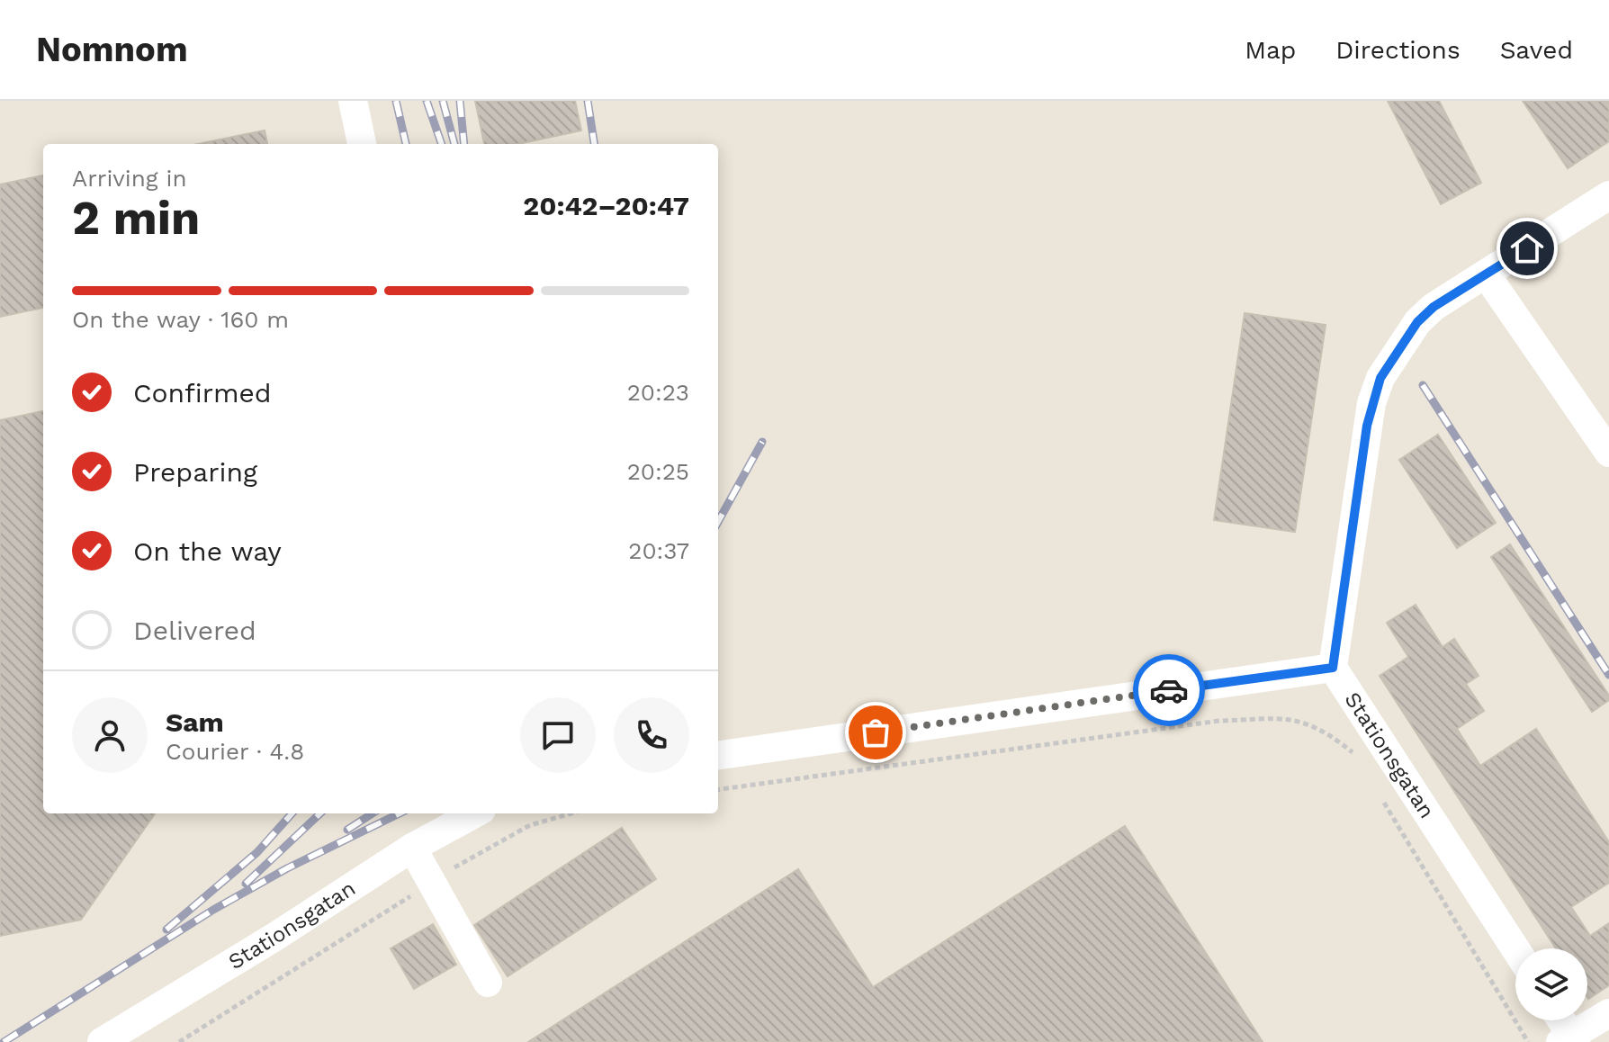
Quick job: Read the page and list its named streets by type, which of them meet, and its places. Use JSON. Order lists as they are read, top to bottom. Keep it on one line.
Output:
{"streets":{"street":["Stationsgatan"]},"page":{"header":"Nomnom","nav":["Map","Directions","Saved"],"heading":["2 min","Arriving in","20:42–20:47"],"panel":["Sam","Courier · 4.8"],"bar":"On the way · 160 m","list":[["Confirmed","20:23"],["Preparing","20:25"],["On the way","20:37"],"Delivered"]}}
